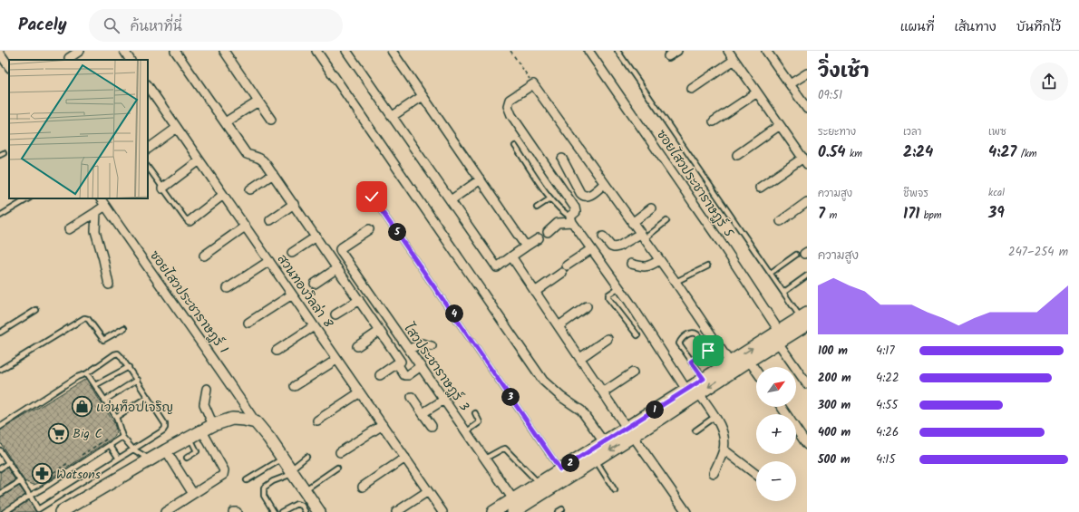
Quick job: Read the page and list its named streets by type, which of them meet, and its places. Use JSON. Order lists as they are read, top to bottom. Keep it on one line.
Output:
{"streets":{"main road":["ซอยไสวประชาราษฎร์ 1"],"street":["ซอยไสวประชาราษฎร์ 5","สวนทองวิลล่า 8","ไสวประชาราษฎร์ 3"]},"places":{"shop":["แว่นท็อปเจริญ"],"supermarket":["Big C"],"pharmacy":["Watsons"]},"north":"top right","page":{"header":"Pacely","search":"ค้นหาที่นี่","nav":["แผนที่","เส้นทาง","บันทึกไว้"],"heading":["วิ่งเช้า","09:51"],"stats":[["ระยะทาง","0.54 km"],["เวลา","2:24"],["เพซ","4:27 /km"],["ความสูง","7 m"],["ชีพจร","171 bpm"],["kcal","39"]],"pins":["5","4","3","1","2"],"chart":["ความสูง","247–254 m"],"list":[{"name":"100 m","note":"4:17"},{"name":"200 m","note":"4:22"},{"name":"300 m","note":"4:55"},{"name":"400 m","note":"4:26"},{"name":"500 m","note":"4:15"}],"map_buttons":["+","−"]}}
